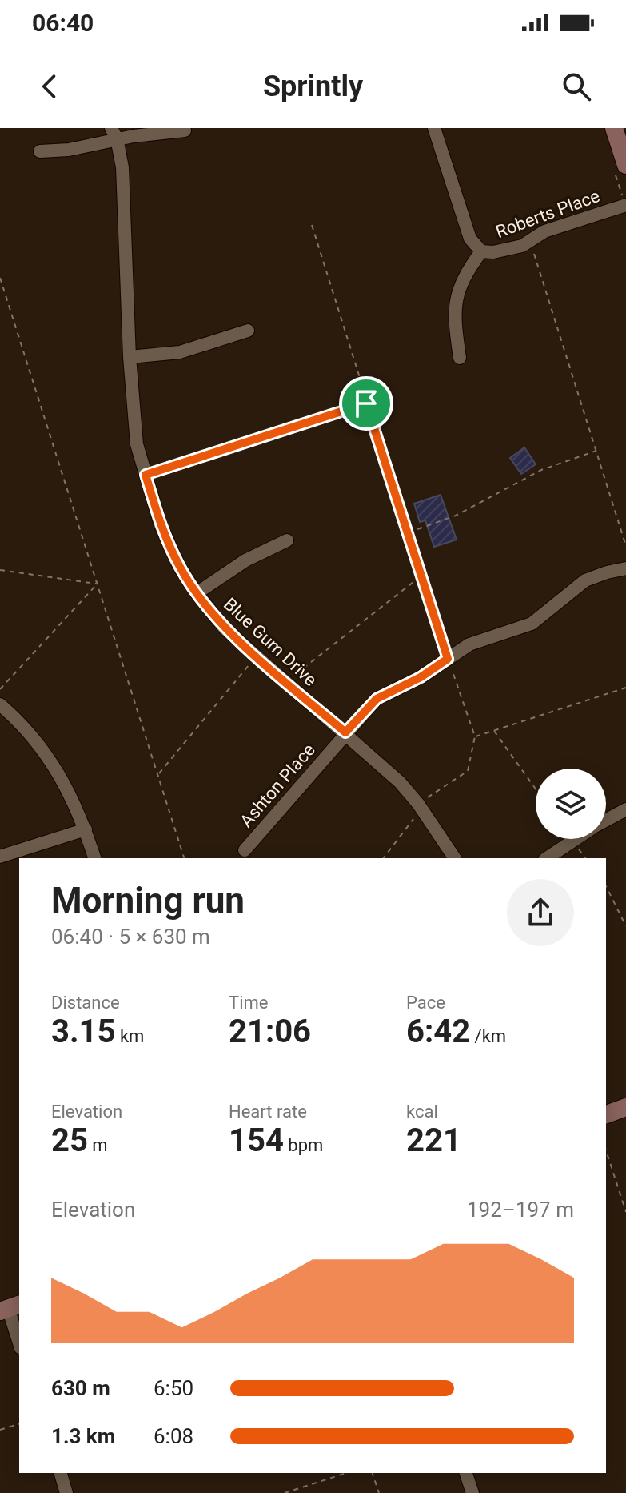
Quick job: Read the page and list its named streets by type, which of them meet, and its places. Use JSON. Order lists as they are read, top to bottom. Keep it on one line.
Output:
{"streets":{"street":["Roberts Place","Blue Gum Drive","Ashton Place"]},"crossings":[["Blue Gum Drive","Ashton Place"]],"page":{"status":"06:40","header":"Sprintly","heading":["Morning run","06:40 · 5 × 630 m"],"stats":[["Distance","3.15 km"],["Time","21:06"],["Pace","6:42 /km"],["Elevation","25 m"],["Heart rate","154 bpm"],["kcal","221"]],"chart":["Elevation","192–197 m"],"list":[{"name":"630 m","note":"6:50"},{"name":"1.3 km","note":"6:08"}]}}
